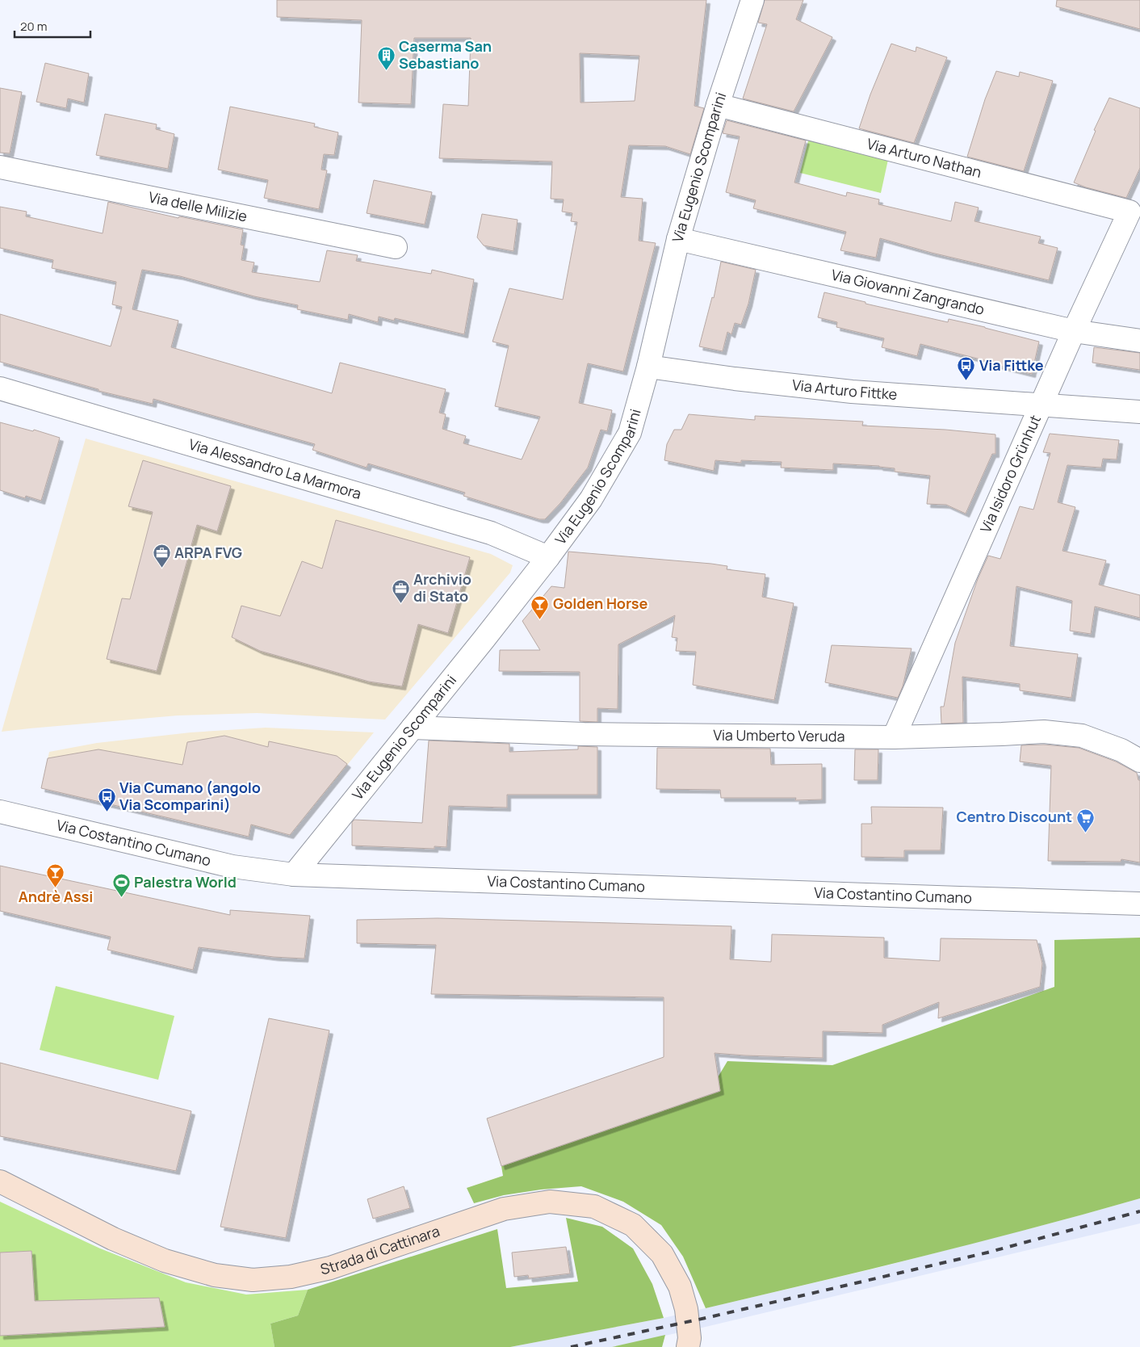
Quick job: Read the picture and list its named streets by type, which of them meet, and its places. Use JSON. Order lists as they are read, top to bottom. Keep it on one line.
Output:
{"streets":{"street":["Via Arturo Nathan","Via Eugenio Scomparini","Via delle Milizie","Via Giovanni Zangrando","Via Arturo Fittke","Via Alessandro La Marmora","Via Isidoro Grünhut","Via Umberto Veruda","Via Costantino Cumano","Strada di Cattinara"]},"crossings":[["Via Arturo Nathan","Via Eugenio Scomparini"],["Via Arturo Nathan","Via Isidoro Grünhut"],["Via Eugenio Scomparini","Via Giovanni Zangrando"],["Via Eugenio Scomparini","Via Arturo Fittke"],["Via Eugenio Scomparini","Via Alessandro La Marmora"],["Via Eugenio Scomparini","Via Umberto Veruda"],["Via Eugenio Scomparini","Via Costantino Cumano"],["Via Giovanni Zangrando","Via Isidoro Grünhut"],["Via Arturo Fittke","Via Isidoro Grünhut"],["Via Isidoro Grünhut","Via Umberto Veruda"]],"places":{"building":["Caserma San Sebastiano"],"bus stop":["Via Fittke","Via Cumano (angolo Via Scomparini)"],"office":["ARPA FVG","Archivio di Stato"],"bar":["Golden Horse","Andrè Assi"],"supermarket":["Centro Discount"],"sports":["Palestra World"]},"scale_bar":"20 m"}
